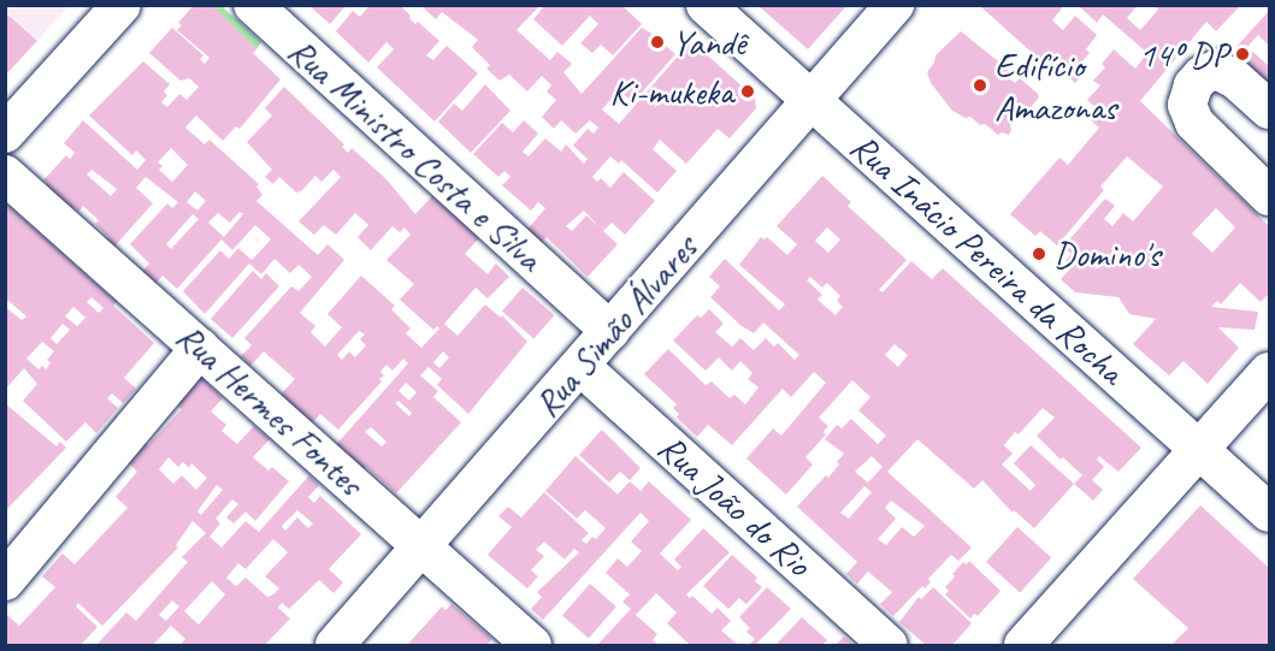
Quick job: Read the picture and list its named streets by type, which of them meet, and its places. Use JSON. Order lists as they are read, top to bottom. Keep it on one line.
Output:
{"streets":{"street":["Rua Ministro Costa e Silva","Rua Inácio Pereira da Rocha","Rua Simão Álvares","Rua Hermes Fontes","Rua João do Rio"]},"crossings":[["Rua Ministro Costa e Silva","Rua Simão Álvares"],["Rua Inácio Pereira da Rocha","Rua Simão Álvares"],["Rua Simão Álvares","Rua Hermes Fontes"],["Rua Simão Álvares","Rua João do Rio"]],"places":["Yandê","14º DP","Edifício Amazonas","Ki-mukeka","Domino's"]}
